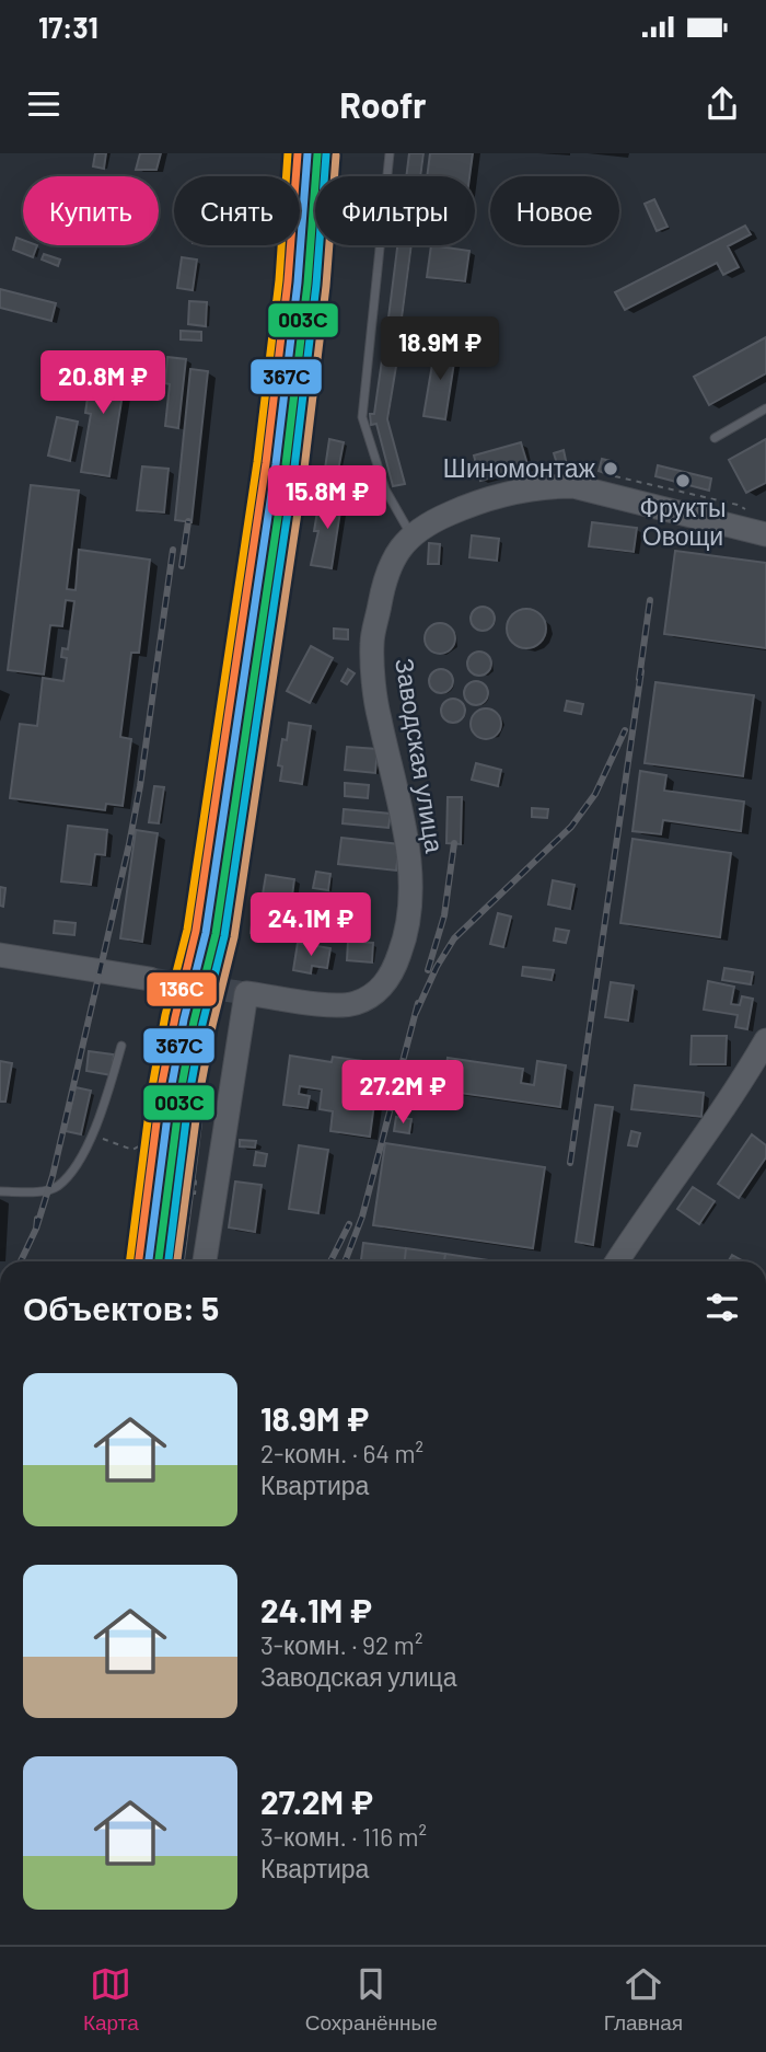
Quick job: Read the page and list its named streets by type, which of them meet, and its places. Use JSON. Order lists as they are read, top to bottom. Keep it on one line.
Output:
{"streets":{"main road":["Заводская улица"]},"places":["Шиномонтаж","Фрукты Овощи"],"lines":["transit line 367С","transit line 136С","transit line 003С"],"page":{"status":"17:31","header":"Roofr","chip":["Купить","Снять","Фильтры","Новое"],"price":["18.9M ₽","20.8M ₽","15.8M ₽","24.1M ₽","27.2M ₽"],"heading":"Объектов: 5","list":[{"name":"18.9M ₽","note":"2-комн. · 64 m² · Квартира"},{"name":"24.1M ₽","note":"3-комн. · 92 m² · Заводская улица"},{"name":"27.2M ₽","note":"3-комн. · 116 m² · Квартира"}],"tabs":["Карта","Сохранённые","Главная"]}}
